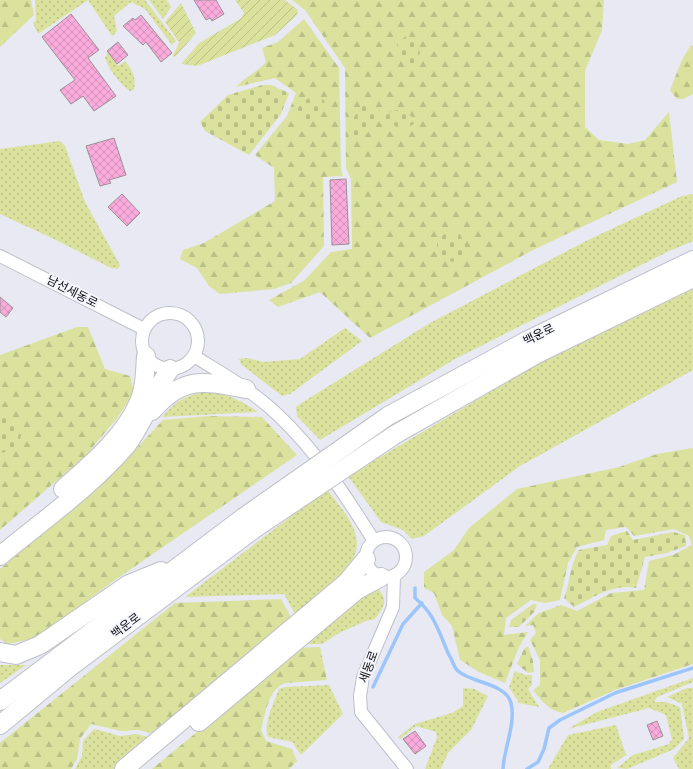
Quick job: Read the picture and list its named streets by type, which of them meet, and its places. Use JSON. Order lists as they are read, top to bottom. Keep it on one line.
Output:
{"streets":{"highway":["백운로"],"street":["남선세동로","세동로"]}}
